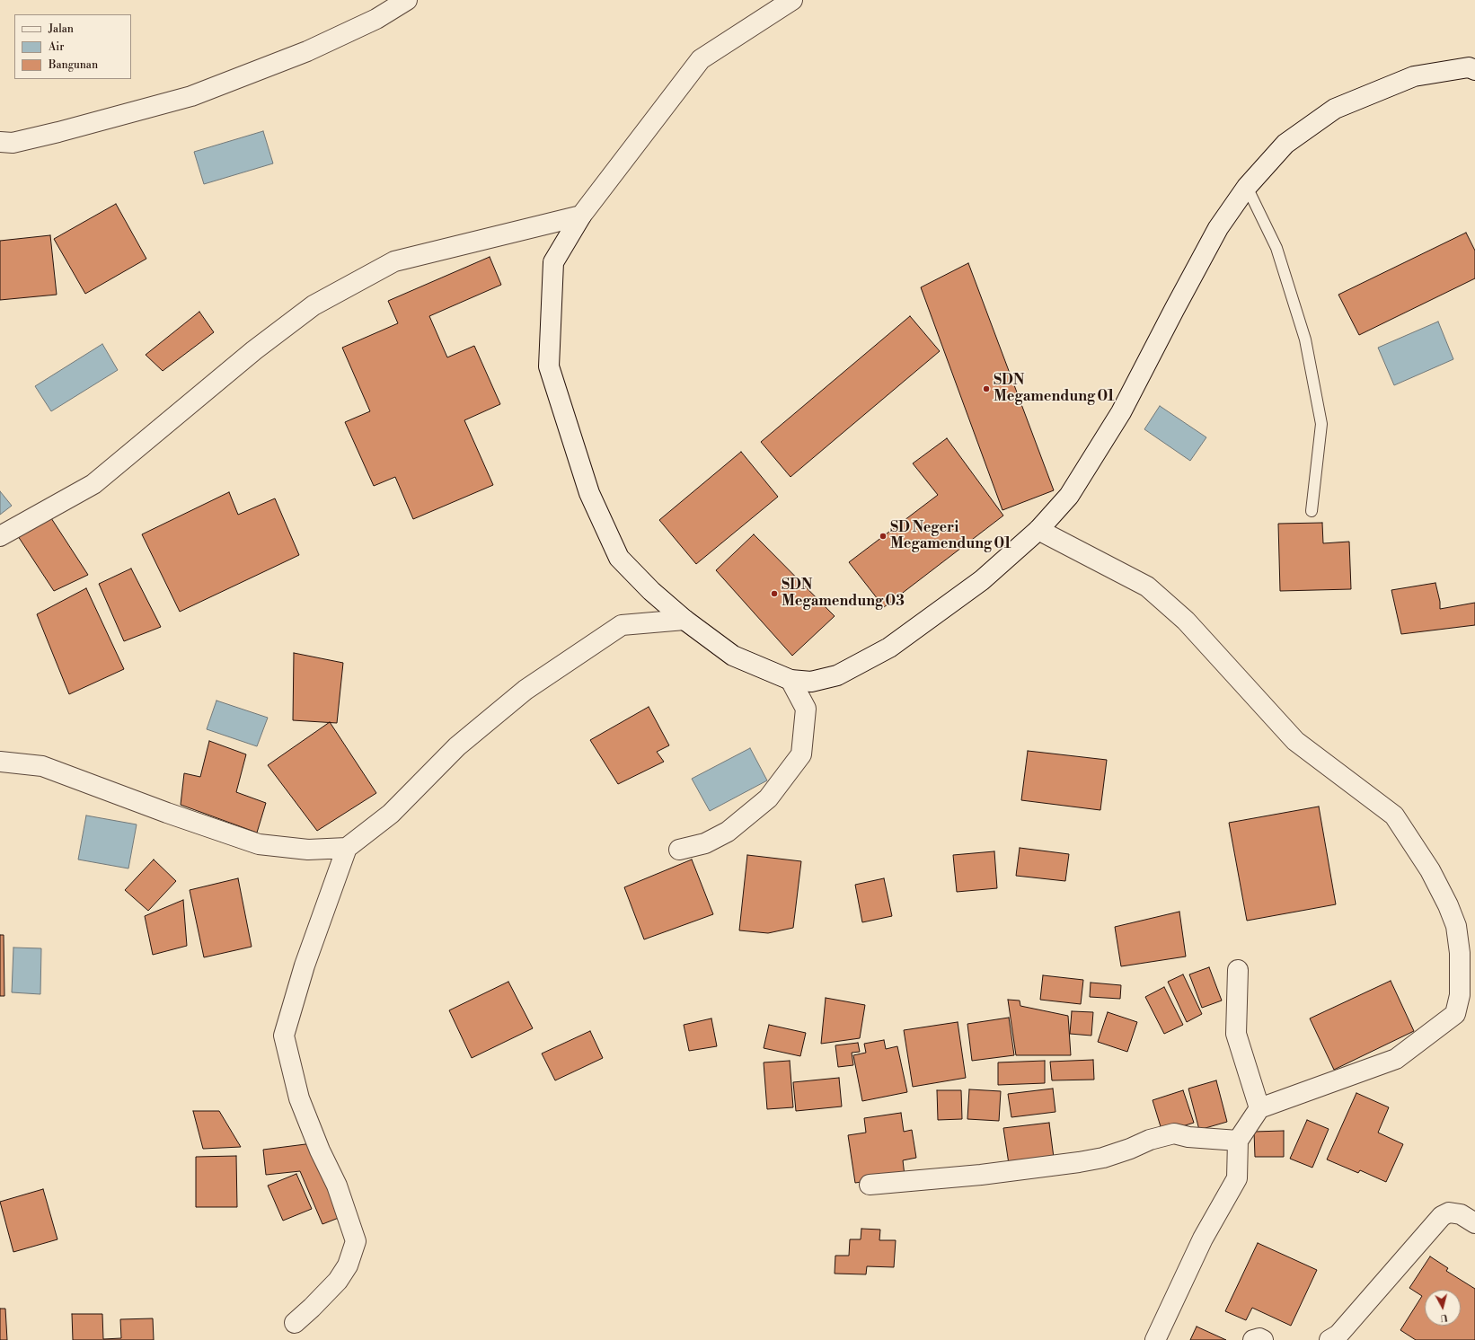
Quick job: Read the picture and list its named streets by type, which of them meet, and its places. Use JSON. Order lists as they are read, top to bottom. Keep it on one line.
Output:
{"places":["SDN Megamendung 01","SD Negeri Megamendung 01","SDN Megamendung 03"],"legend":["Jalan","Air","Bangunan"],"north":"bottom"}
